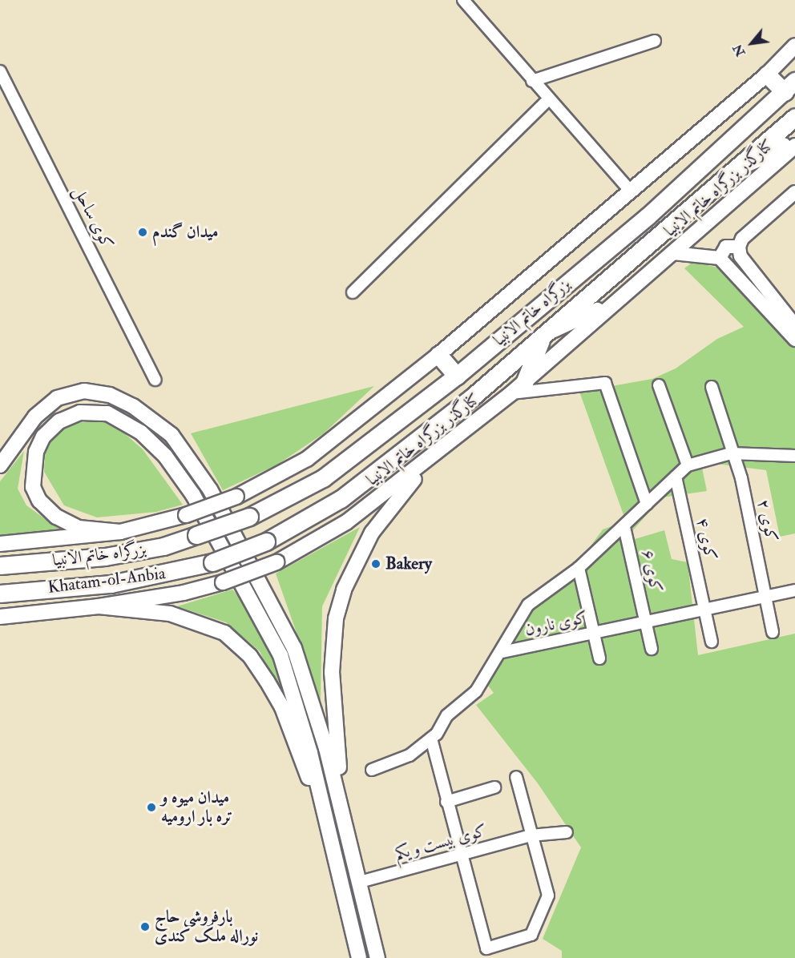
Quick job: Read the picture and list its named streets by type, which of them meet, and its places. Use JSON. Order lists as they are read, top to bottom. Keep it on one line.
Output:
{"streets":{"highway":["بزرگراه خاتم الانبیا","Khatam-ol-Anbia"],"main road":["کنارگذر بزرگراه خاتم الانبیا"],"street":["کوی ساحل","کوی ۲","کوی ۴","کوی ۶","کوی نارون","کوی بیست و یکم"]},"crossings":[["بزرگراه خاتم الانبیا","Khatam-ol-Anbia"],["کوی ۲","کوی نارون"],["کوی ۴","کوی نارون"],["کوی ۶","کوی نارون"]],"places":["میدان گندم","Bakery","میدان میوه و تره بار ارومیه","بارفروشی حاج نوراله ملک کندی"],"north":"bottom left"}
